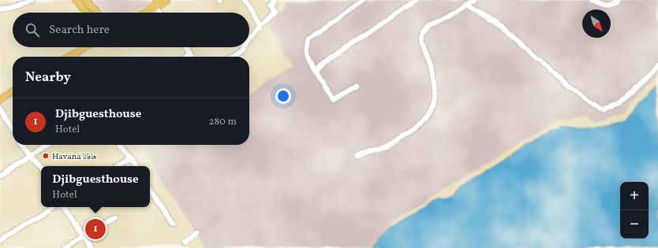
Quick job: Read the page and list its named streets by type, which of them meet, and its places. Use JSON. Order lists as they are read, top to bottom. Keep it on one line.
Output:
{"places":["Havana هافانا"],"north":"bottom right","page":{"search":"Search here","heading":"Nearby","list":[{"mark":"1","name":"Djibguesthouse","note":"Hotel","value":"280 m"}],"popup":["Djibguesthouse","Hotel"],"map_buttons":["+","−"],"pins":"1"}}
